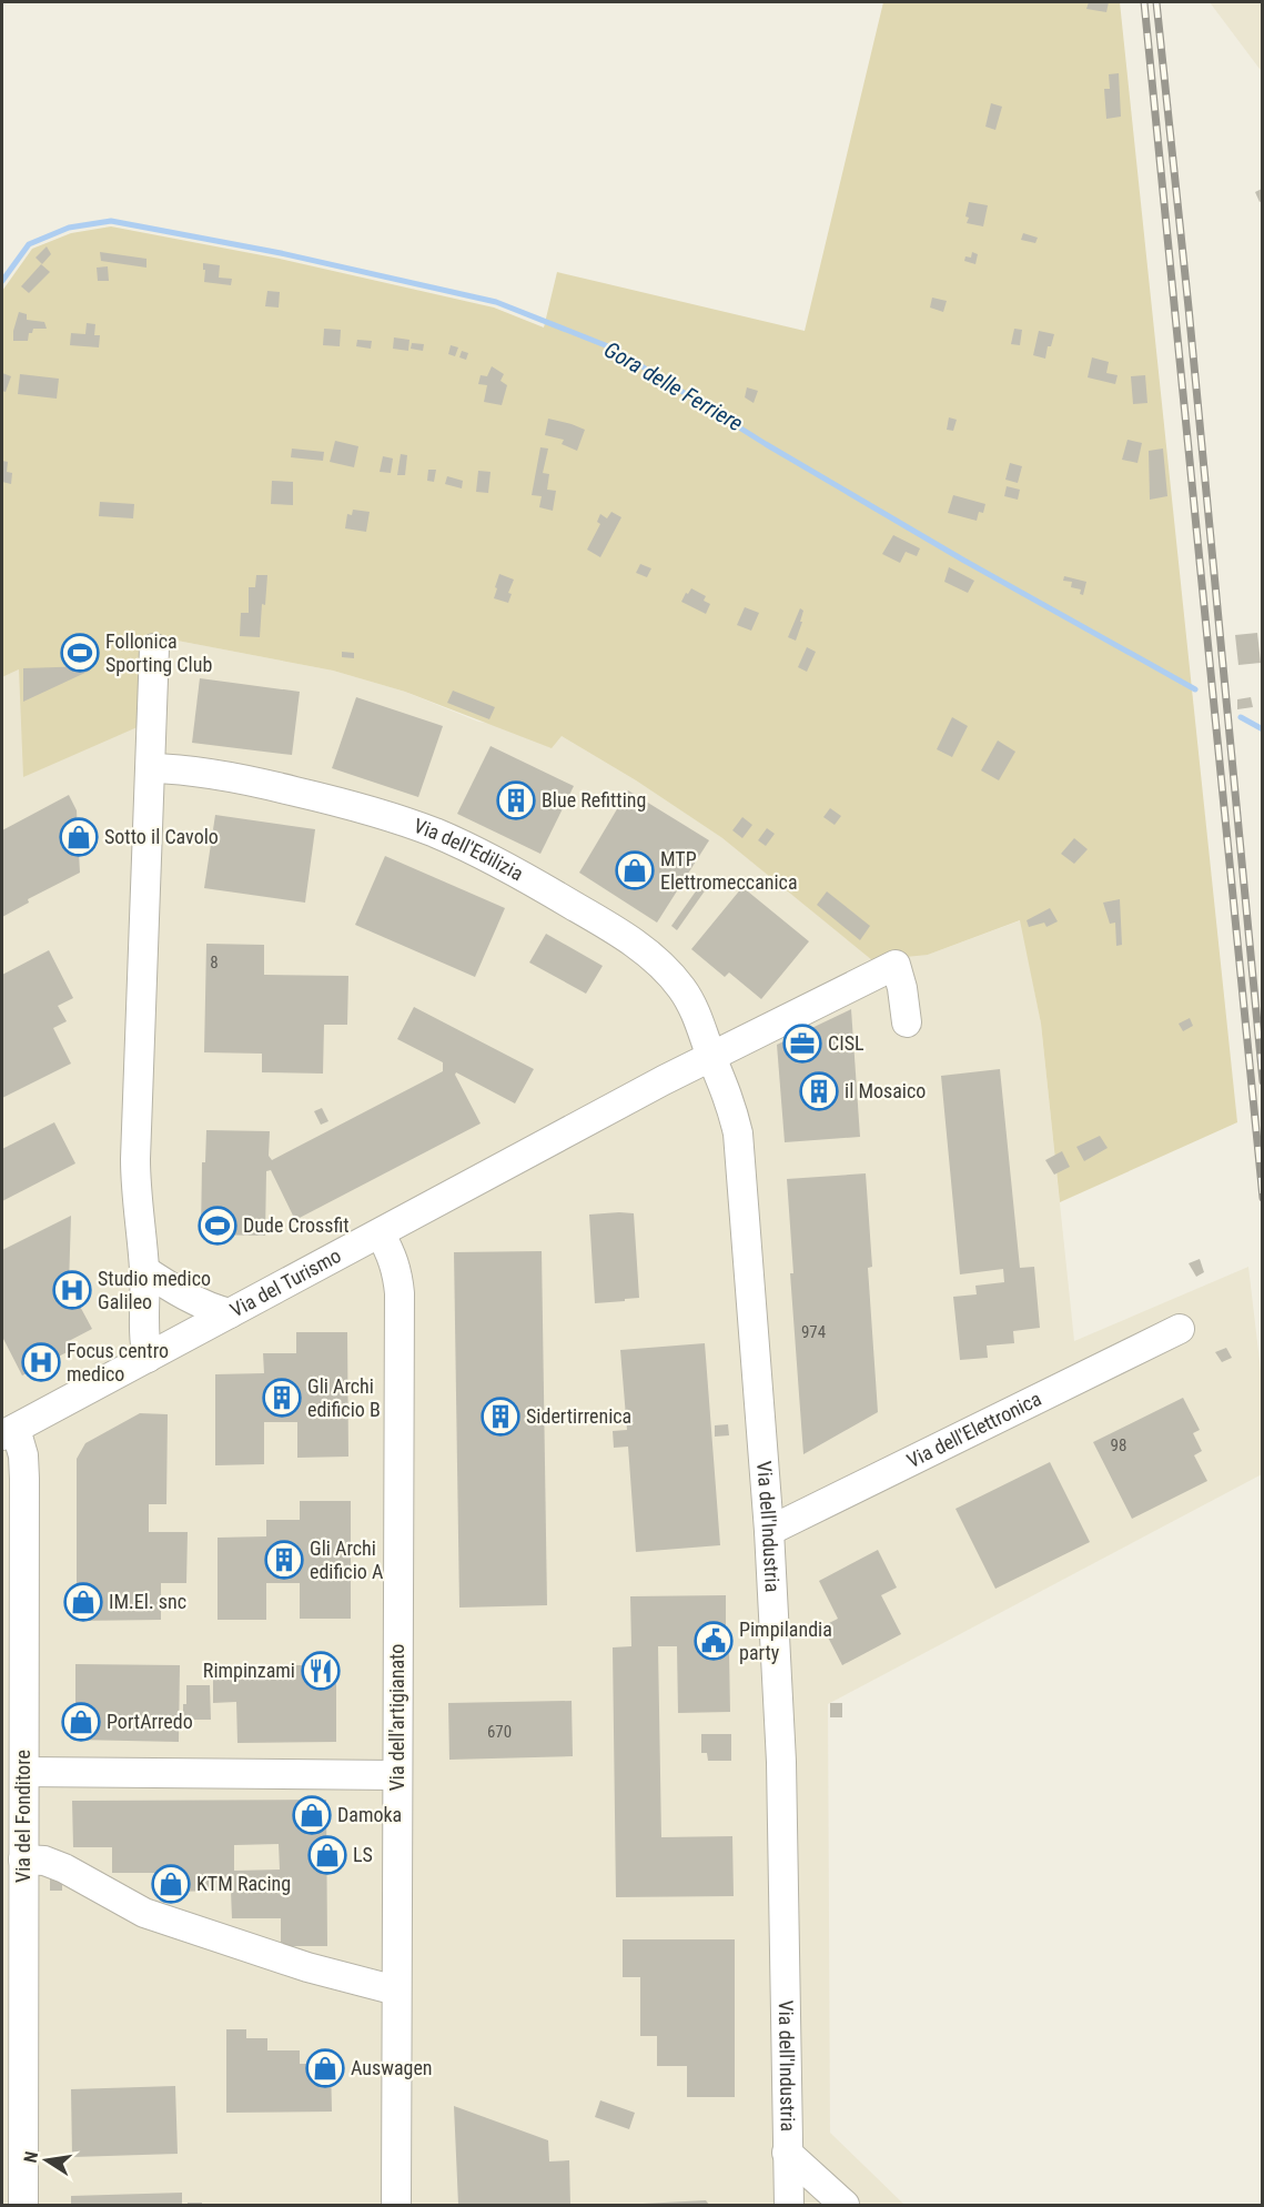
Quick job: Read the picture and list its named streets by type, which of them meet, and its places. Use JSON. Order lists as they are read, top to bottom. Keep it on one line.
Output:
{"streets":{"street":["Via dell'Edilizia","Via del Turismo","Via dell'Elettronica","Via dell'Industria","Via dell'artigianato","Via del Fonditore"]},"crossings":[["Via dell'Edilizia","Via del Turismo"],["Via dell'Edilizia","Via dell'Industria"],["Via del Turismo","Via dell'Industria"],["Via del Turismo","Via dell'artigianato"],["Via del Turismo","Via del Fonditore"],["Via dell'Elettronica","Via dell'Industria"]],"water":["Gora delle Ferriere"],"places":{"sports":["Follonica Sporting Club","Dude Crossfit"],"building":["Blue Refitting","il Mosaico","Gli Archi edificio B","Sidertirrenica","Gli Archi edificio A"],"shop":["Sotto il Cavolo","MTP Elettromeccanica","IM.El. snc","PortArredo","Damoka","LS","KTM Racing","Auswagen"],"office":["CISL"],"hospital":["Studio medico Galileo","Focus centro medico"],"public building":["Pimpilandia party"],"restaurant":["Rimpinzami"]},"house_numbers":["8","974","98","670"],"north":"left"}
